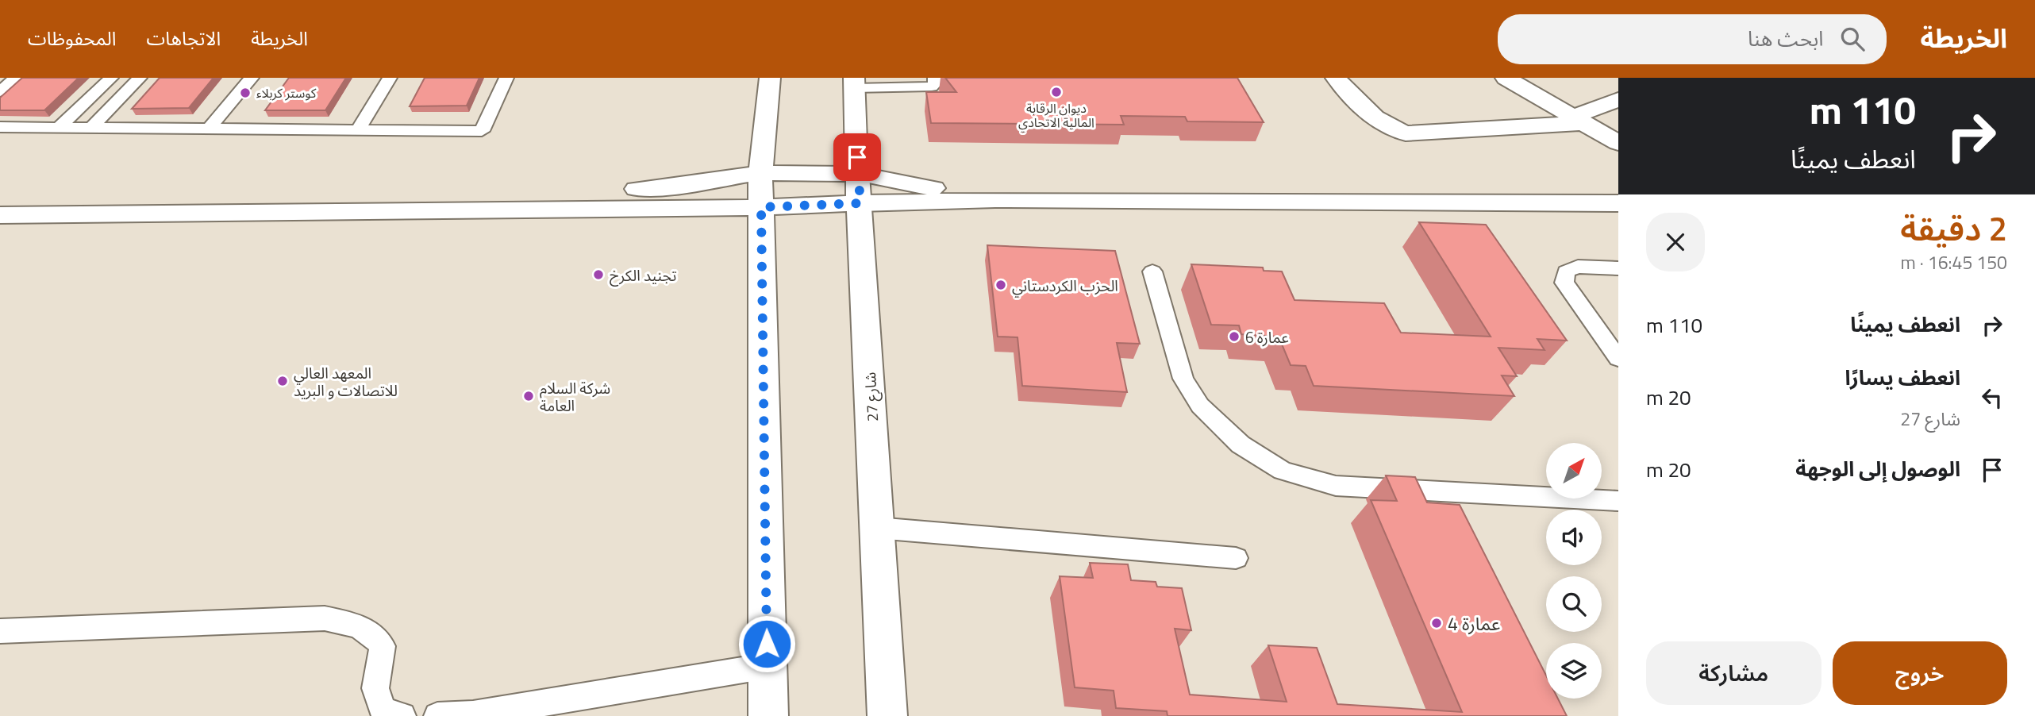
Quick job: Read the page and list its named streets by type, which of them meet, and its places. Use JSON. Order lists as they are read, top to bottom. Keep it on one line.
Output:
{"streets":{"street":["شارع 27"]},"places":["ديوان الرقابة المالية الاتحادي","كوستر كربلاء","تجنيد الكرخ","الحزب الكردستاني","عمارة 6","المعهد العالي للاتصالات و البريد","شركة السلام العامة","عمارة 4"],"north":"top right","page":{"header":"الخريطة","search":"ابحث هنا","nav":["الخريطة","الاتجاهات","المحفوظات"],"turn":["110 m","انعطف يمينًا"],"heading":["2 دقيقة","150 m · 16:45"],"list":[{"name":"انعطف يمينًا","value":"110 m"},{"name":"انعطف يسارًا","note":"شارع 27","value":"20 m"},{"name":"الوصول إلى الوجهة","value":"20 m"}],"buttons":["خروج","مشاركة"]}}
